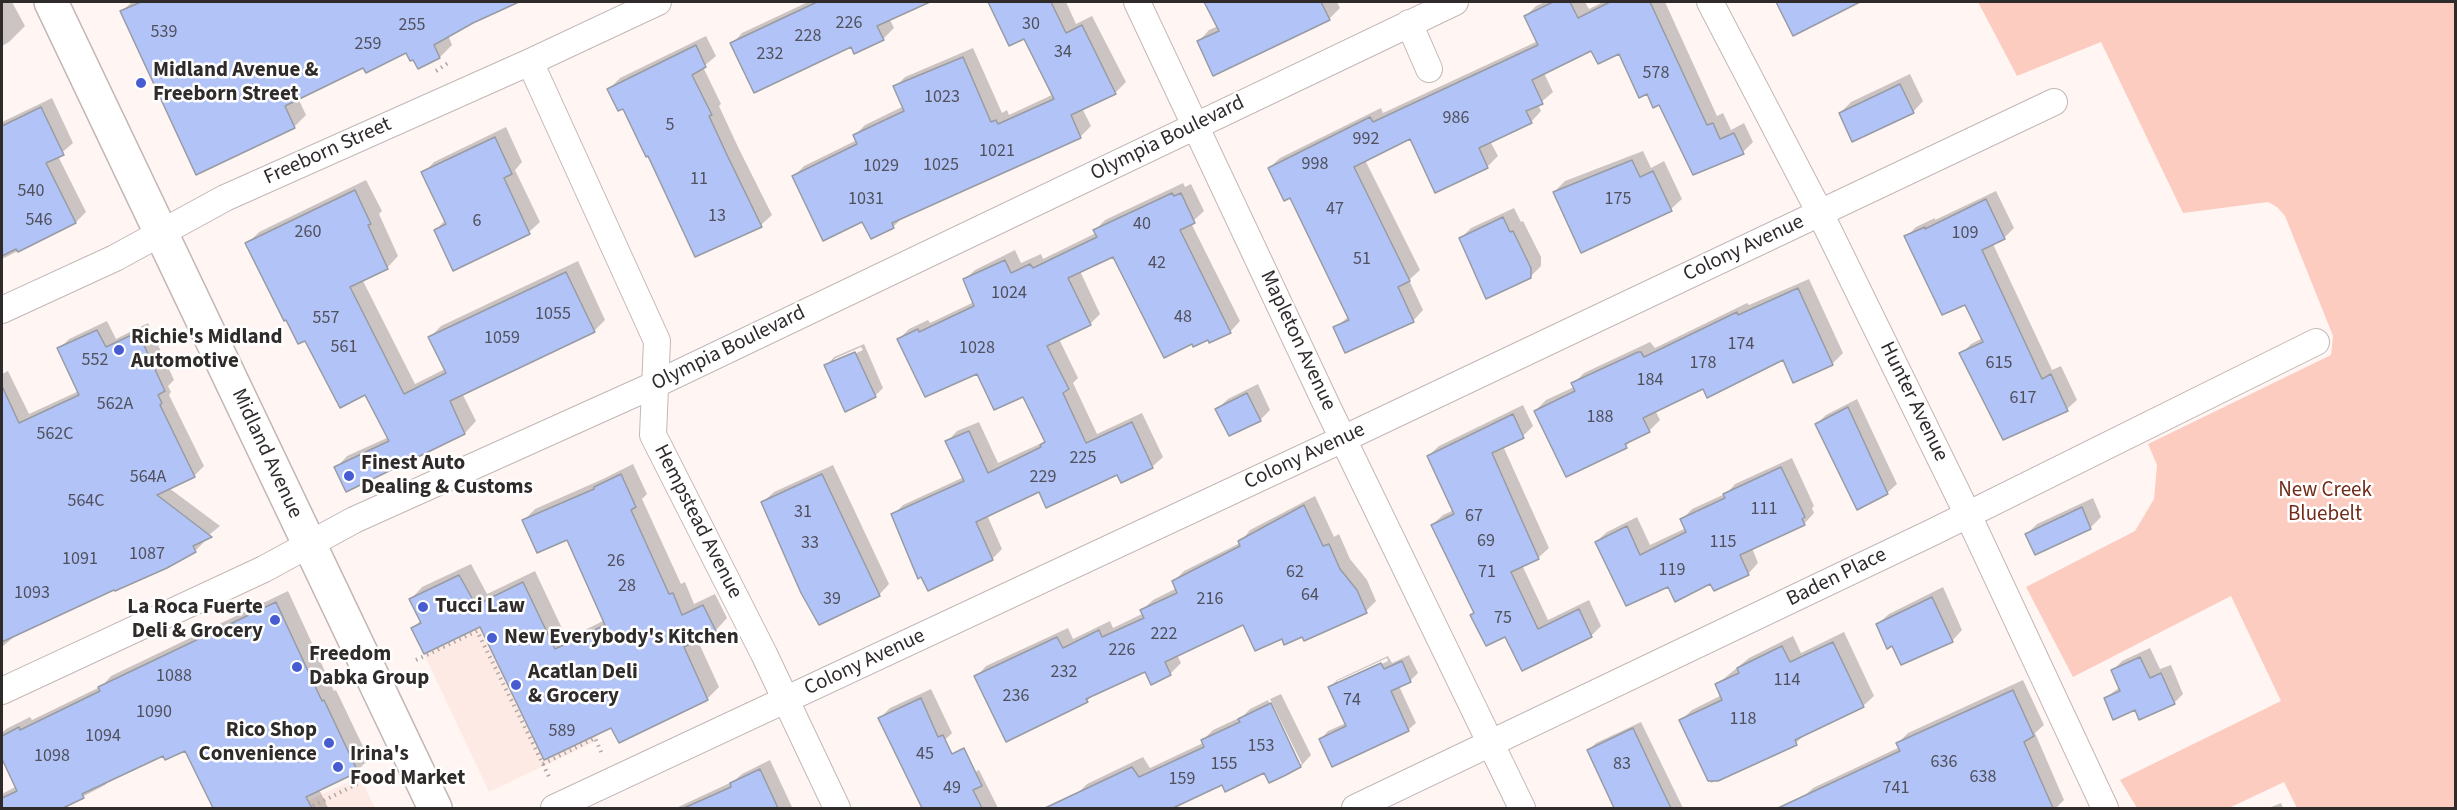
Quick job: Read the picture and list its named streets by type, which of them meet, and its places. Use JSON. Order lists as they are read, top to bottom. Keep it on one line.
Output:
{"streets":{"main road":["Midland Avenue"],"street":["Olympia Boulevard","Freeborn Street","Colony Avenue","Mapleton Avenue","Hunter Avenue","Hempstead Avenue","Baden Place"]},"crossings":[["Olympia Boulevard","Mapleton Avenue"],["Olympia Boulevard","Midland Avenue"],["Olympia Boulevard","Hempstead Avenue"],["Freeborn Street","Midland Avenue"],["Freeborn Street","Hempstead Avenue"],["Colony Avenue","Mapleton Avenue"],["Colony Avenue","Hunter Avenue"],["Colony Avenue","Hempstead Avenue"],["Mapleton Avenue","Baden Place"],["Hunter Avenue","Baden Place"]],"parks":["New Creek Bluebelt"],"places":["Midland Avenue & Freeborn Street","Richie's Midland Automotive","Finest Auto Dealing & Customs","Tucci Law","La Roca Fuerte Deli & Grocery","New Everybody's Kitchen","Freedom Dabka Group","Acatlan Deli & Grocery","Rico Shop Convenience","Irina's Food Market"],"house_numbers":["226","30","255","539","228","259","34","232","578","1023","986","5","992","1021","998","1025","1029","11","540","1031","175","47","13","546","6","40","260","109","51","42","1024","1055","48","557","1059","174","561","1028","552","178","615","184","617","562A","188","562C","225","564A","229","564C","111","31","67","69","115","33","1087","1091","26","119","62","71","28","1093","64","39","216","75","222","226","232","1088","114","236","74","1090","118","589","1094","153","45","1098","636","155","83","638","159","49","741"]}
